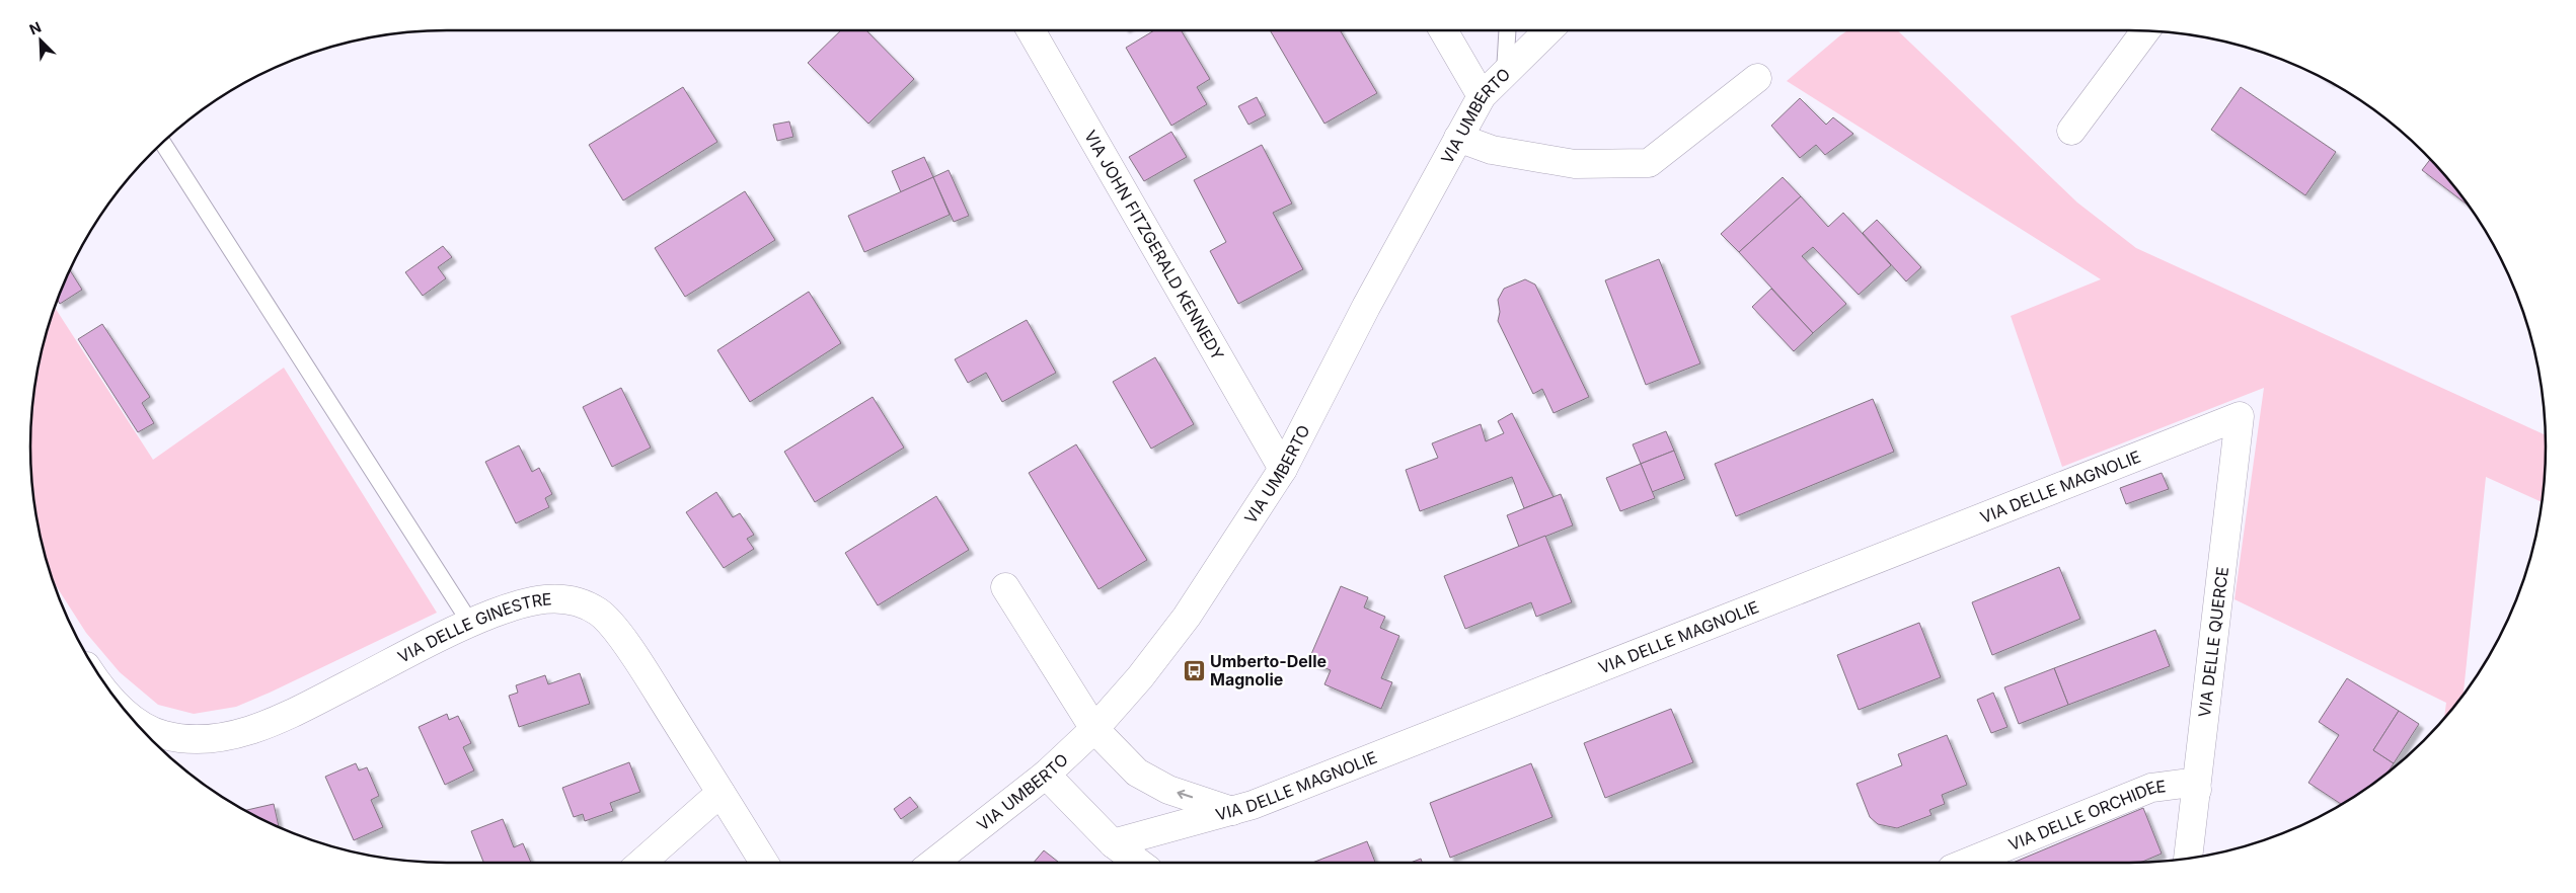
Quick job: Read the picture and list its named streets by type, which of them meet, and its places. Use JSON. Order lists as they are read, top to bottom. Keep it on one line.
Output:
{"streets":{"street":["VIA UMBERTO","VIA JOHN FITZGERALD KENNEDY","VIA DELLE MAGNOLIE","VIA DELLE GINESTRE","VIA DELLE QUERCE","VIA DELLE ORCHIDEE"]},"crossings":[["VIA UMBERTO","VIA JOHN FITZGERALD KENNEDY"],["VIA DELLE MAGNOLIE","VIA DELLE QUERCE"],["VIA DELLE QUERCE","VIA DELLE ORCHIDEE"]],"places":{"bus stop":["Umberto-Delle Magnolie"]},"north":"top left"}
